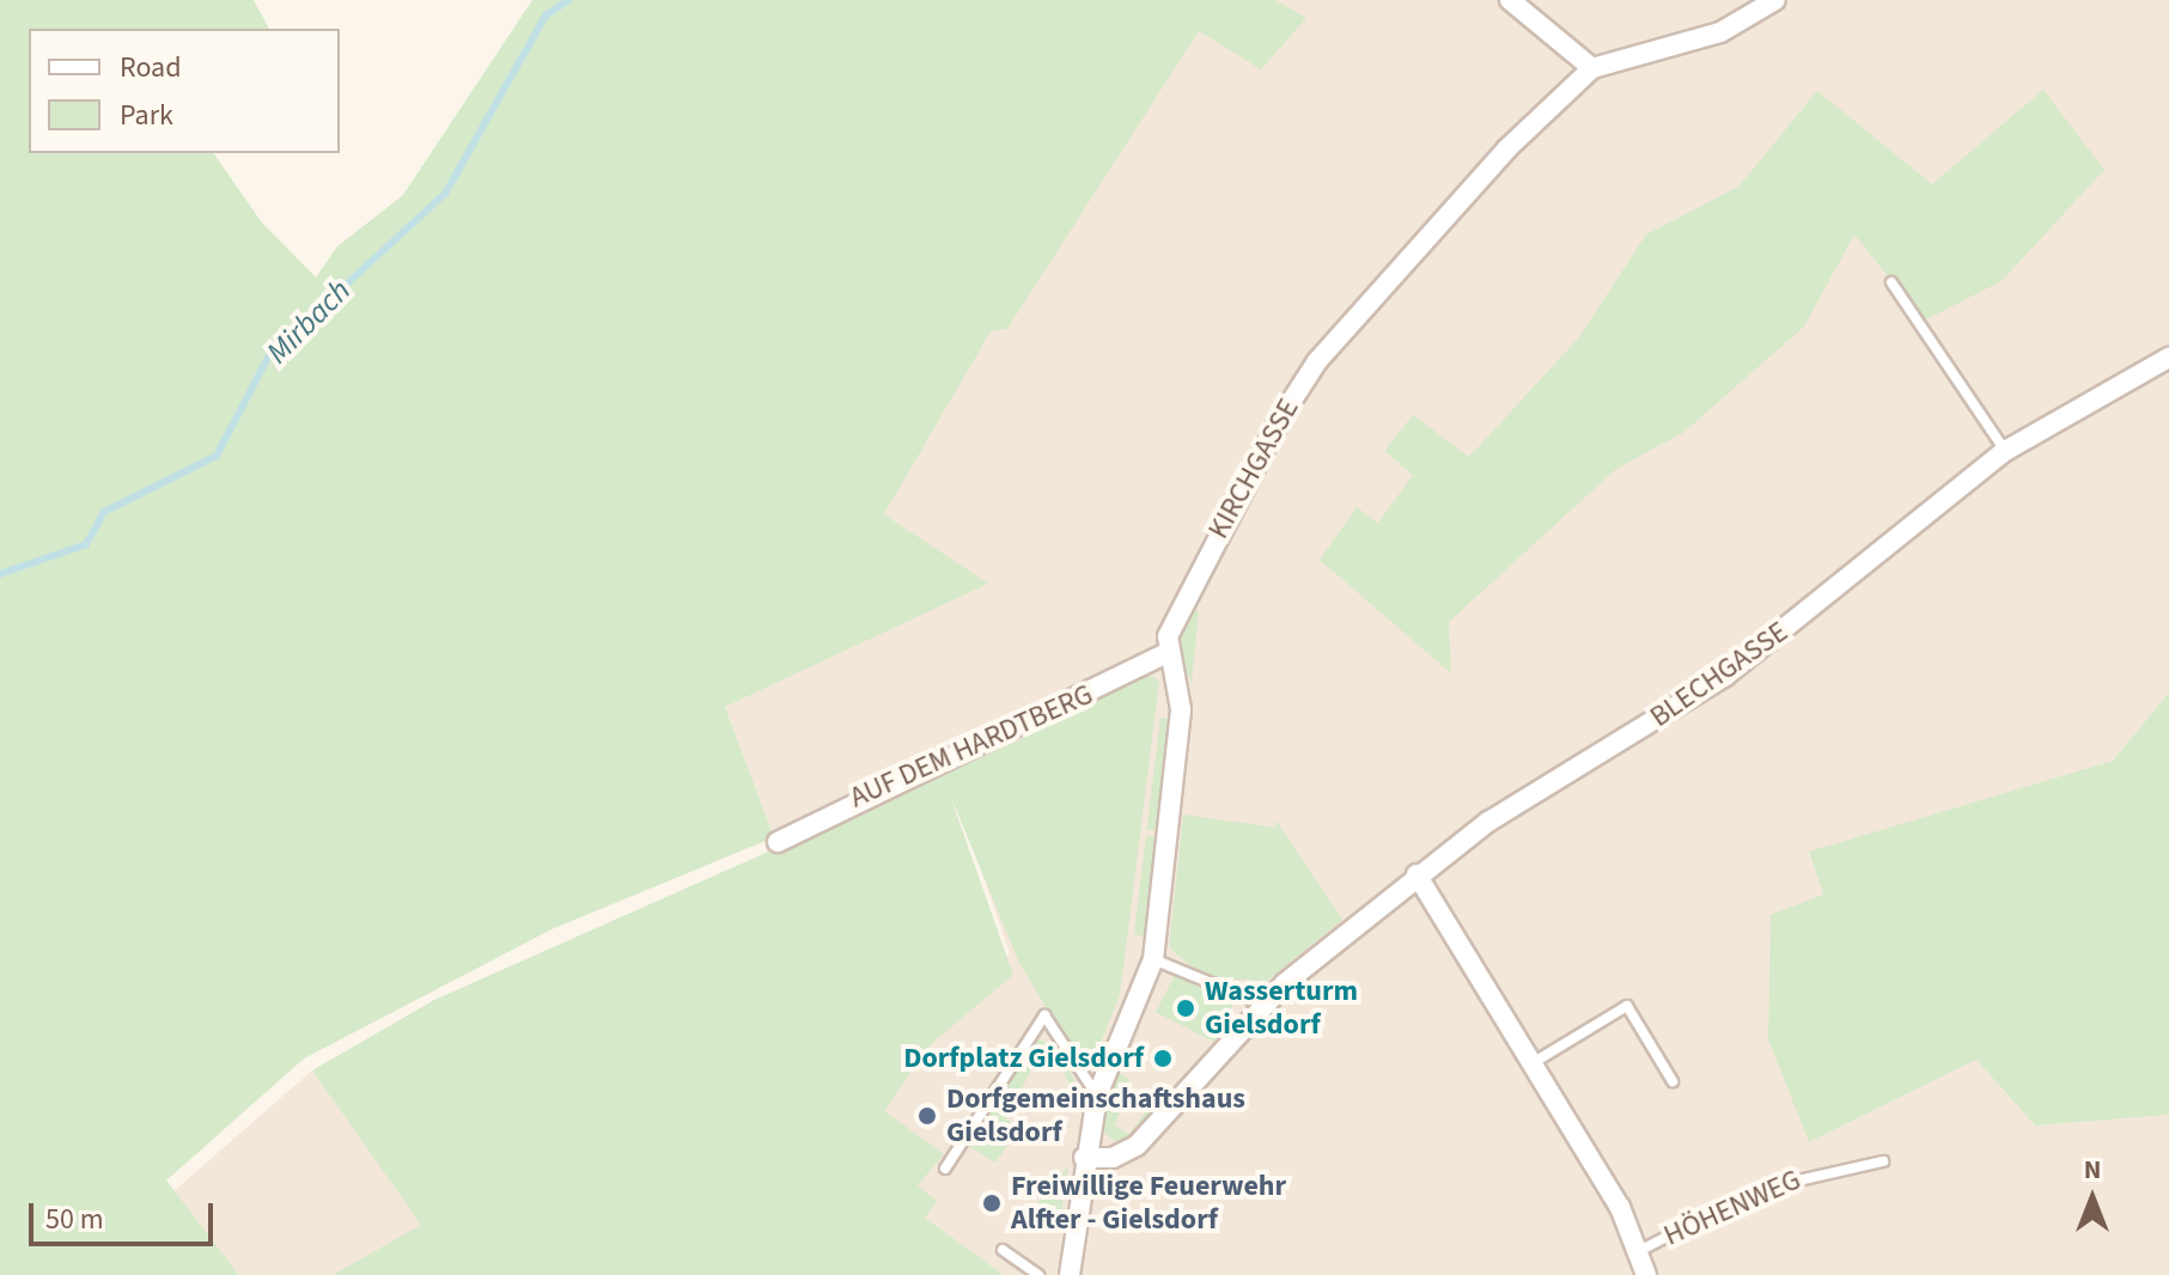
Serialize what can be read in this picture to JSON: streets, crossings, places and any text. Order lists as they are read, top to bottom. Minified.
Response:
{"streets":{"street":["KIRCHGASSE","BLECHGASSE","AUF DEM HARDTBERG","HÖHENWEG"]},"crossings":[["KIRCHGASSE","AUF DEM HARDTBERG"],["BLECHGASSE","HÖHENWEG"]],"water":["Mirbach"],"places":["Wasserturm Gielsdorf","Dorfplatz Gielsdorf","Dorfgemeinschaftshaus Gielsdorf","Freiwillige Feuerwehr Alfter - Gielsdorf"],"legend":["Road","Park"],"scale_bar":"50 m","north":"top"}
